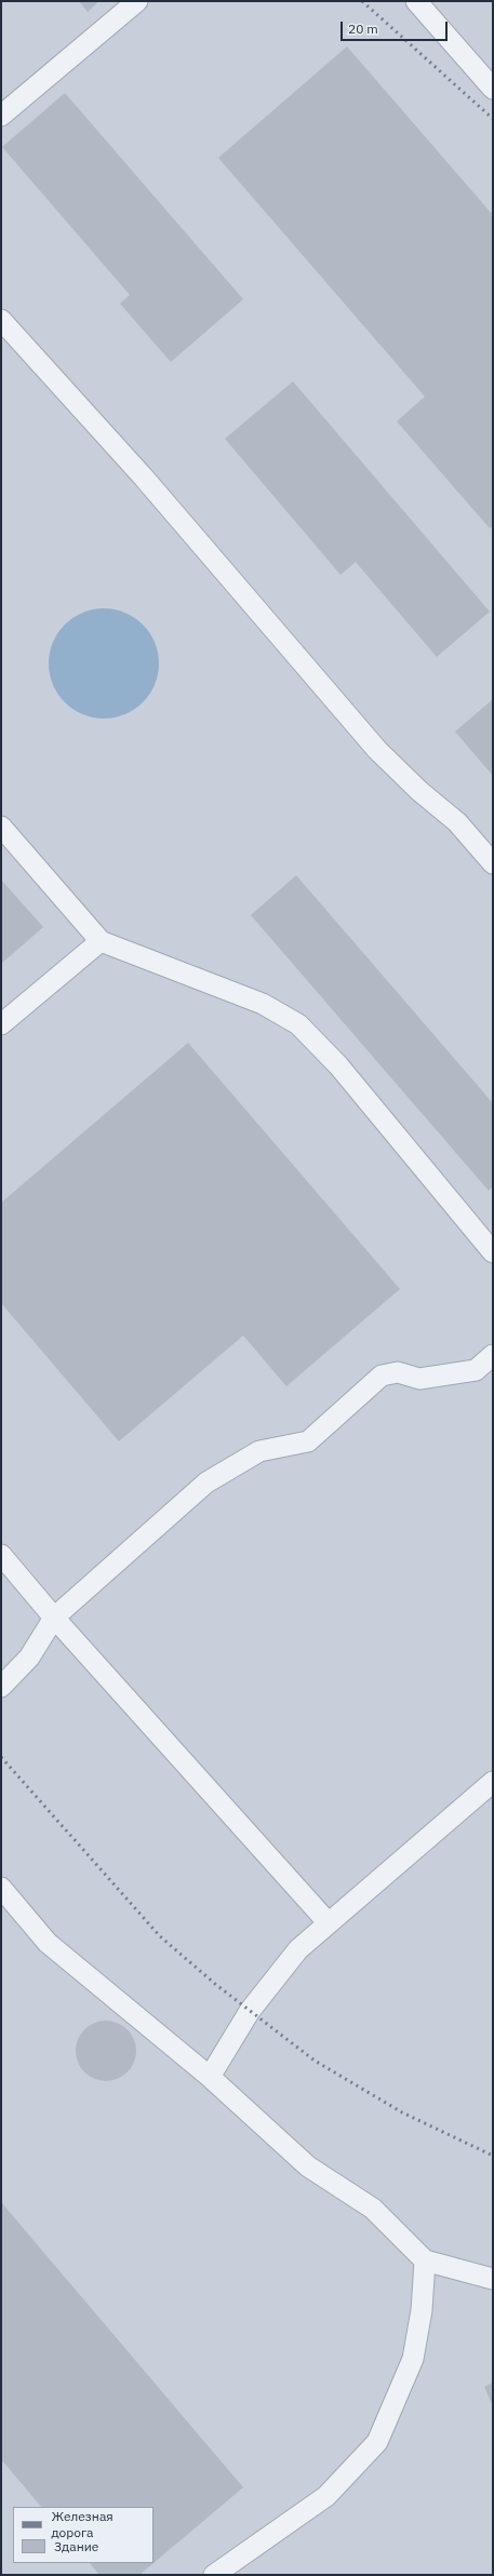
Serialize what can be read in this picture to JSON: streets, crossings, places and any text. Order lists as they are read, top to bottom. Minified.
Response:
{"legend":["Железная дорога","Здание"],"scale_bar":"20 m"}
